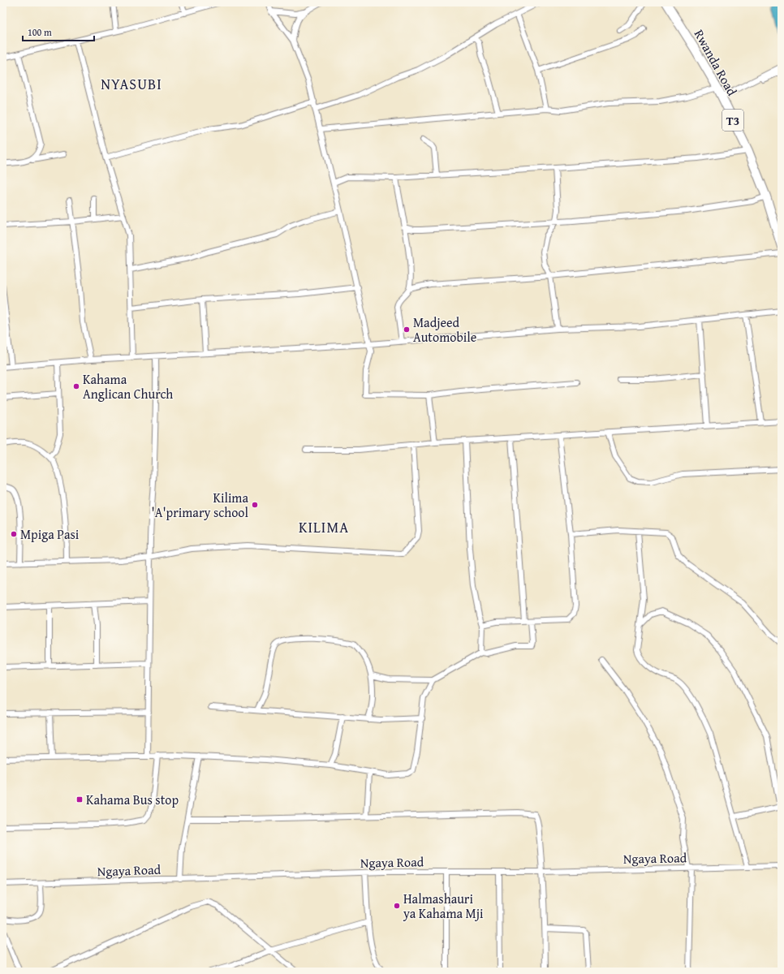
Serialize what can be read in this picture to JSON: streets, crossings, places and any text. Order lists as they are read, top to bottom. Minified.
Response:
{"streets":{"highway":["Rwanda Road","T3"],"street":["Ngaya Road"]},"districts":["NYASUBI","KILIMA"],"places":{"other":["Madjeed Automobile","Kahama Anglican Church","Kilima 'A'primary school","Mpiga Pasi","Halmashauri ya Kahama Mji"],"transit":["Kahama Bus stop"]},"scale_bar":"100 m"}
